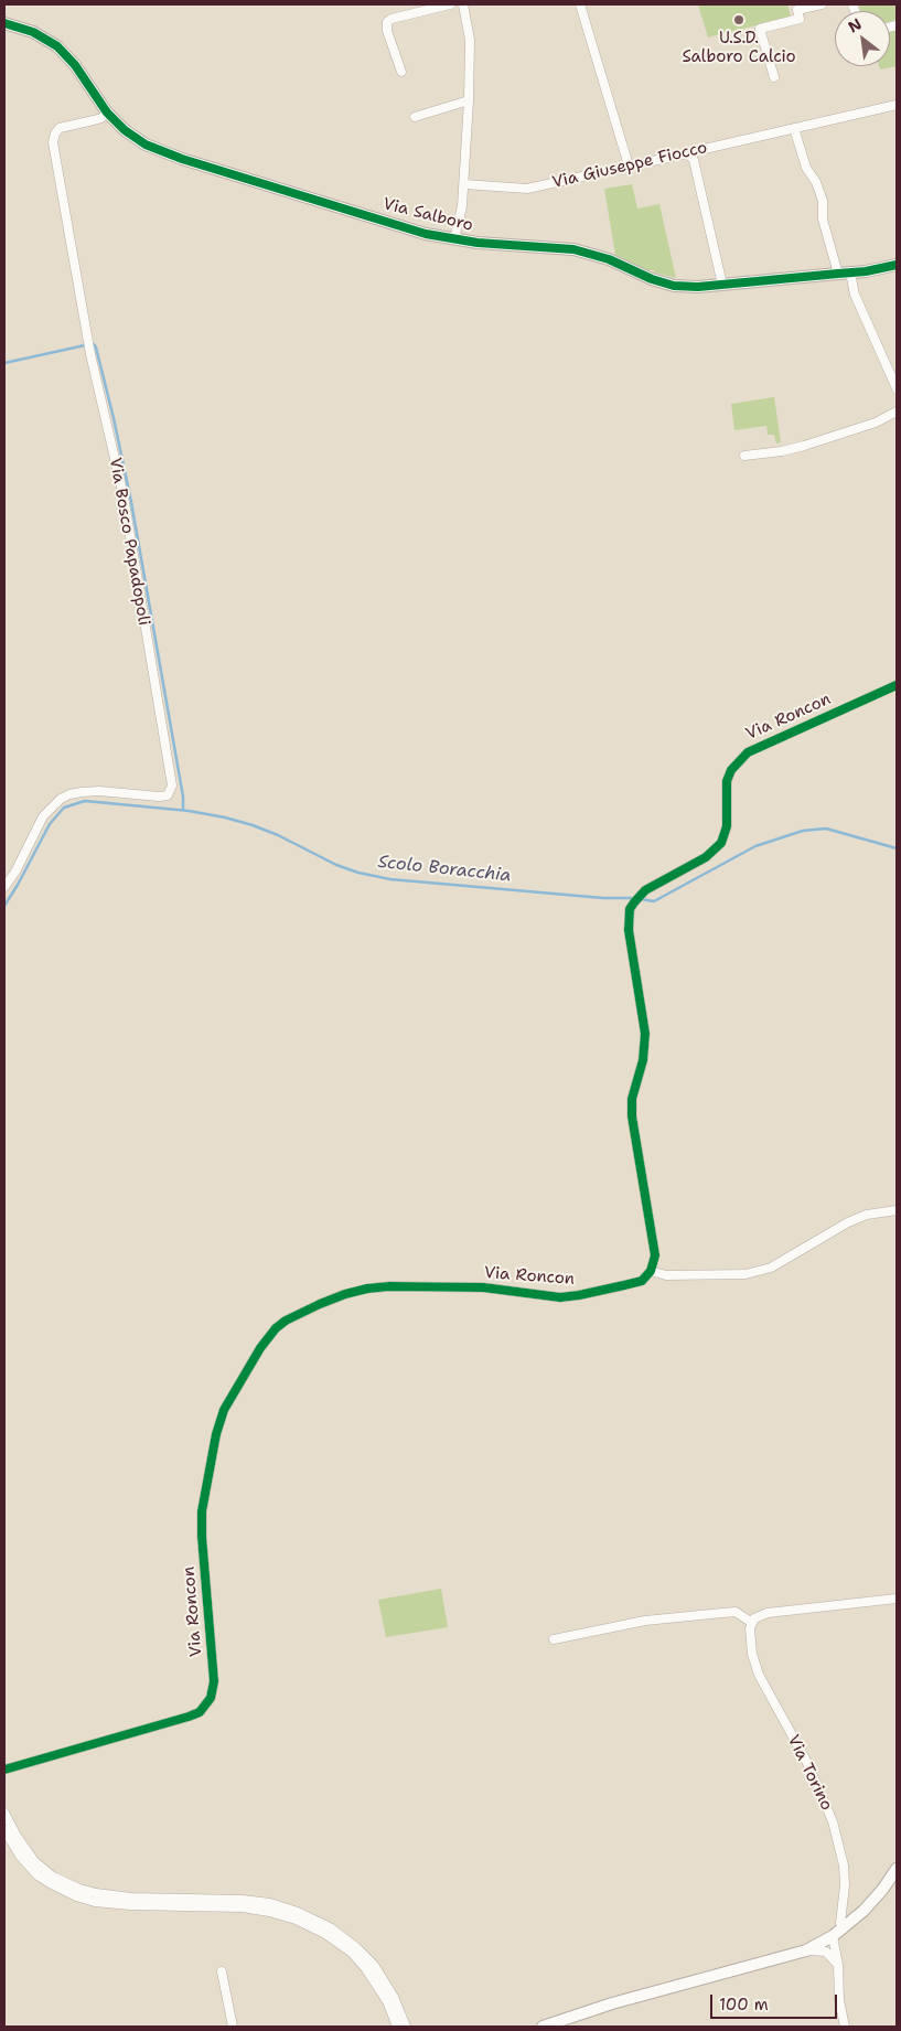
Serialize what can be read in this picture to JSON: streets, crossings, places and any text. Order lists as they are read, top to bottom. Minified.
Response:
{"streets":{"street":["Via Giuseppe Fiocco","Via Salboro","Via Bosco Papadopoli","Via Roncon","Via Torino"]},"crossings":[["Via Salboro","Via Bosco Papadopoli"]],"water":["Scolo Boracchia"],"places":["U.S.D. Salboro Calcio"],"scale_bar":"100 m","north":"top left"}
